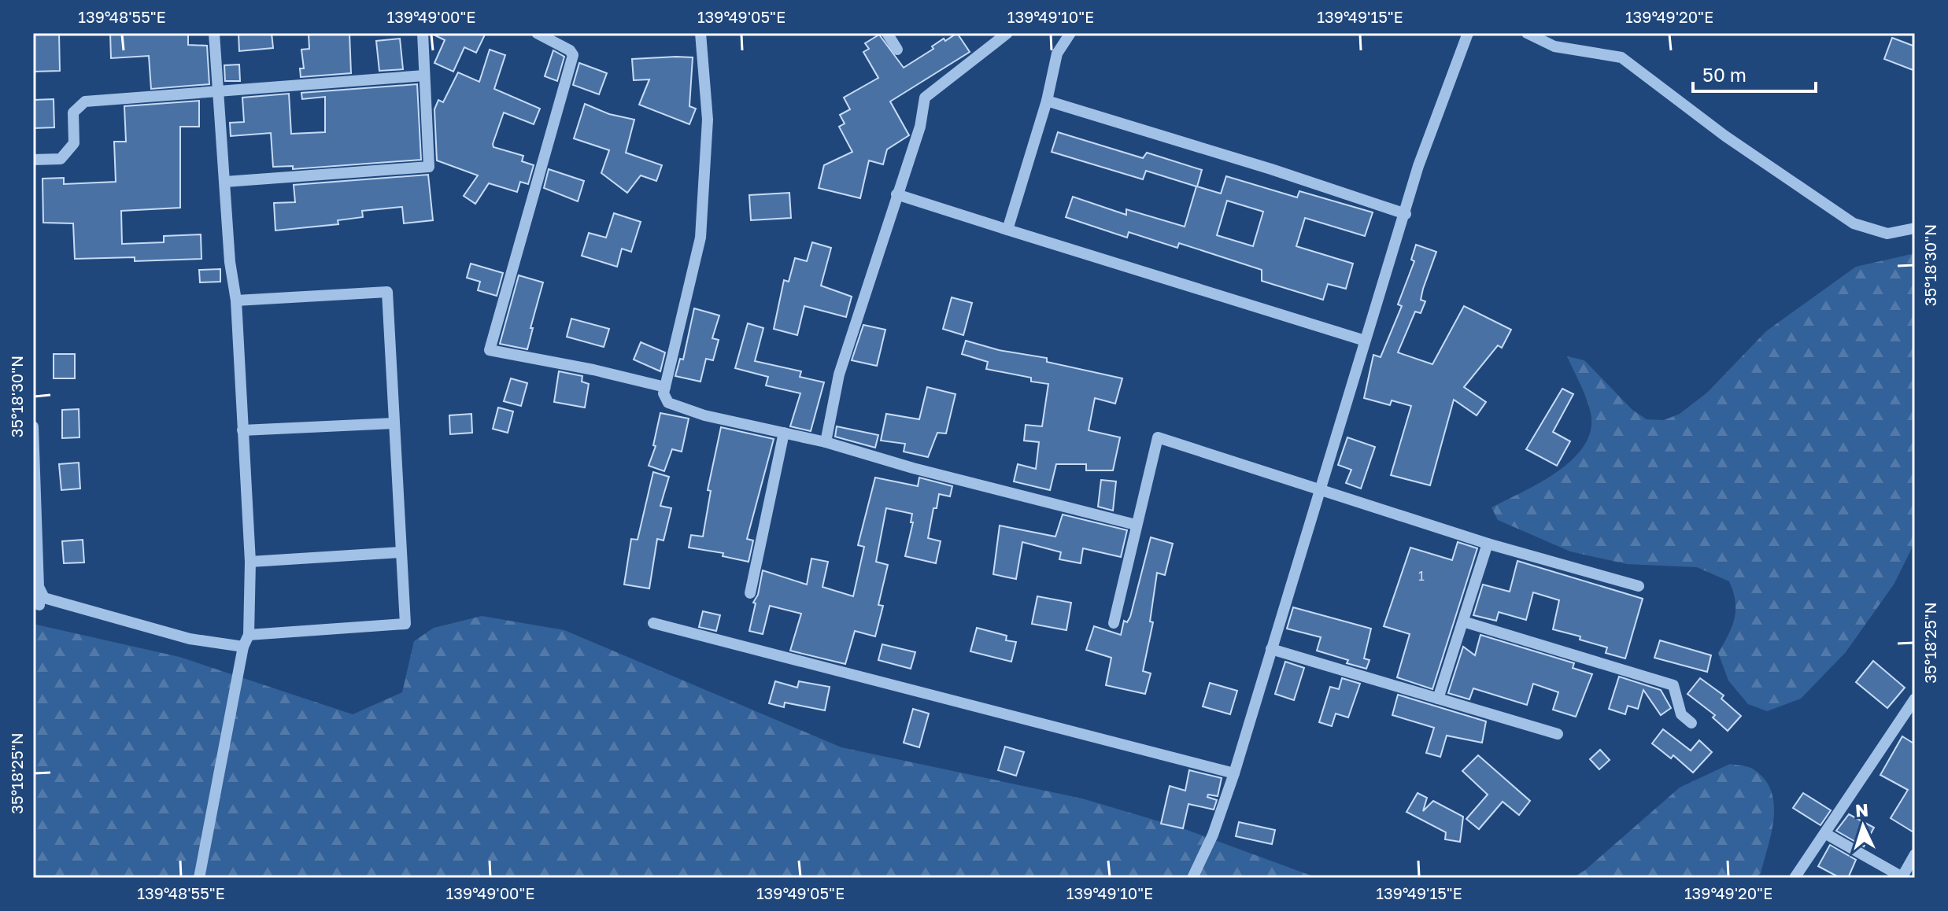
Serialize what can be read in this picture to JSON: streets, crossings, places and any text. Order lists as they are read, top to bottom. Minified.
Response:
{"house_numbers":["1"],"scale_bar":"50 m","north":"top","coordinates":["139°48'55\"E","139°49'00\"E","139°49'05\"E","139°49'10\"E","139°49'15\"E","139°49'20\"E","35°18'30\"N","35°18'25\"N"]}
